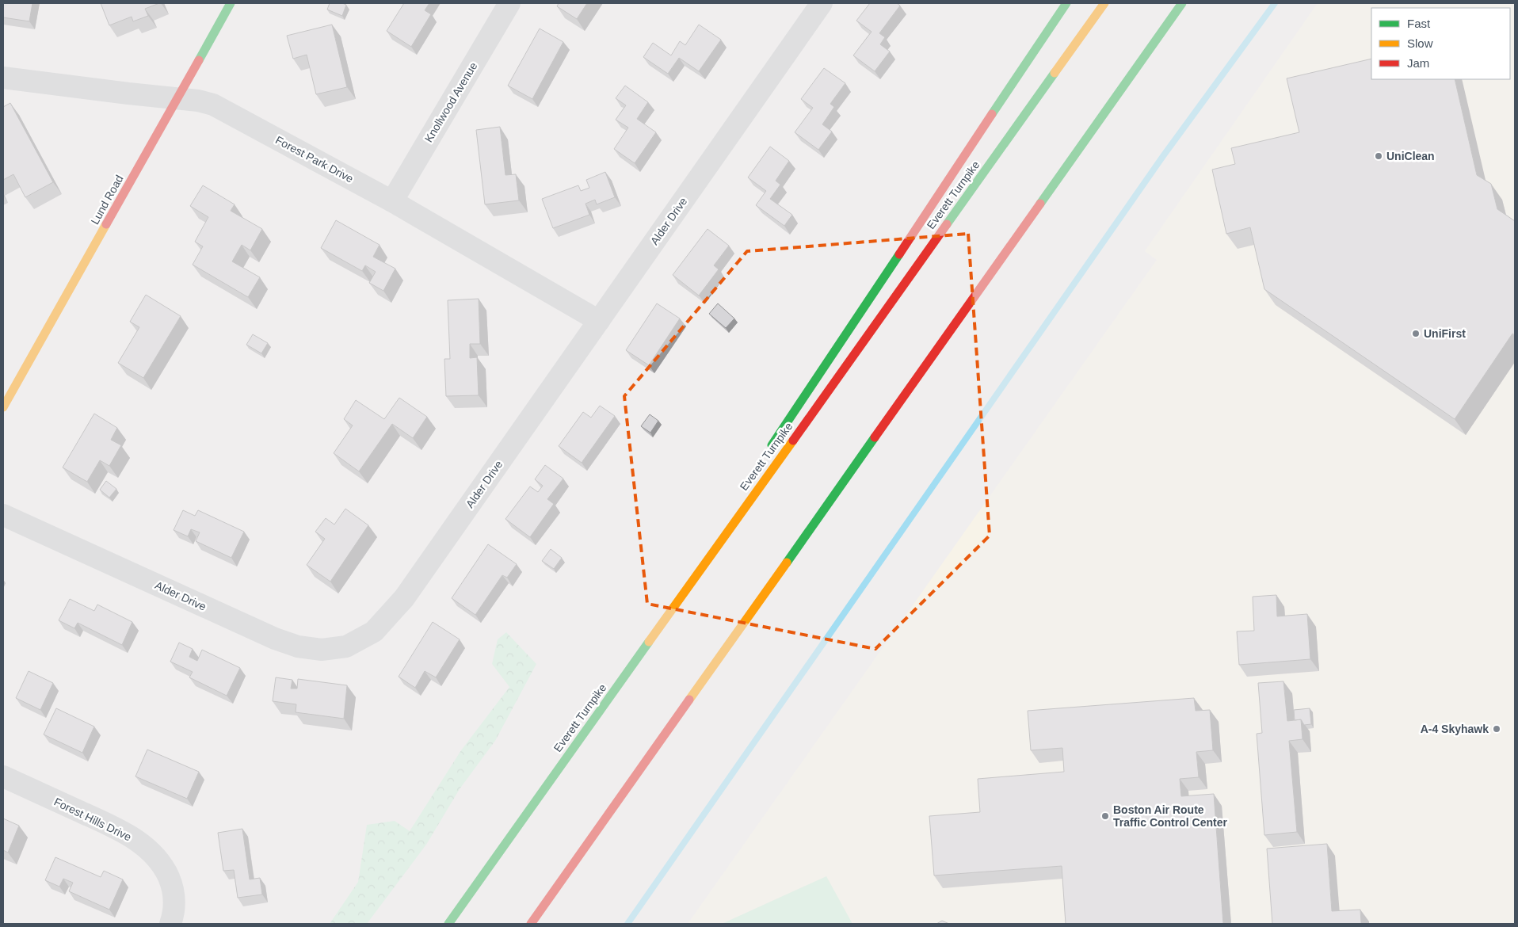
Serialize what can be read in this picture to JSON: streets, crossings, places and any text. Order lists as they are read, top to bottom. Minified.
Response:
{"streets":{"main road":["Everett Turnpike","Lund Road"],"street":["Knollwood Avenue","Forest Park Drive","Alder Drive","Forest Hills Drive"]},"crossings":[["Knollwood Avenue","Forest Park Drive"],["Forest Park Drive","Lund Road"],["Forest Park Drive","Alder Drive"]],"places":["UniClean","UniFirst","A-4 Skyhawk","Boston Air Route Traffic Control Center"],"legend":["Fast","Slow","Jam"]}
